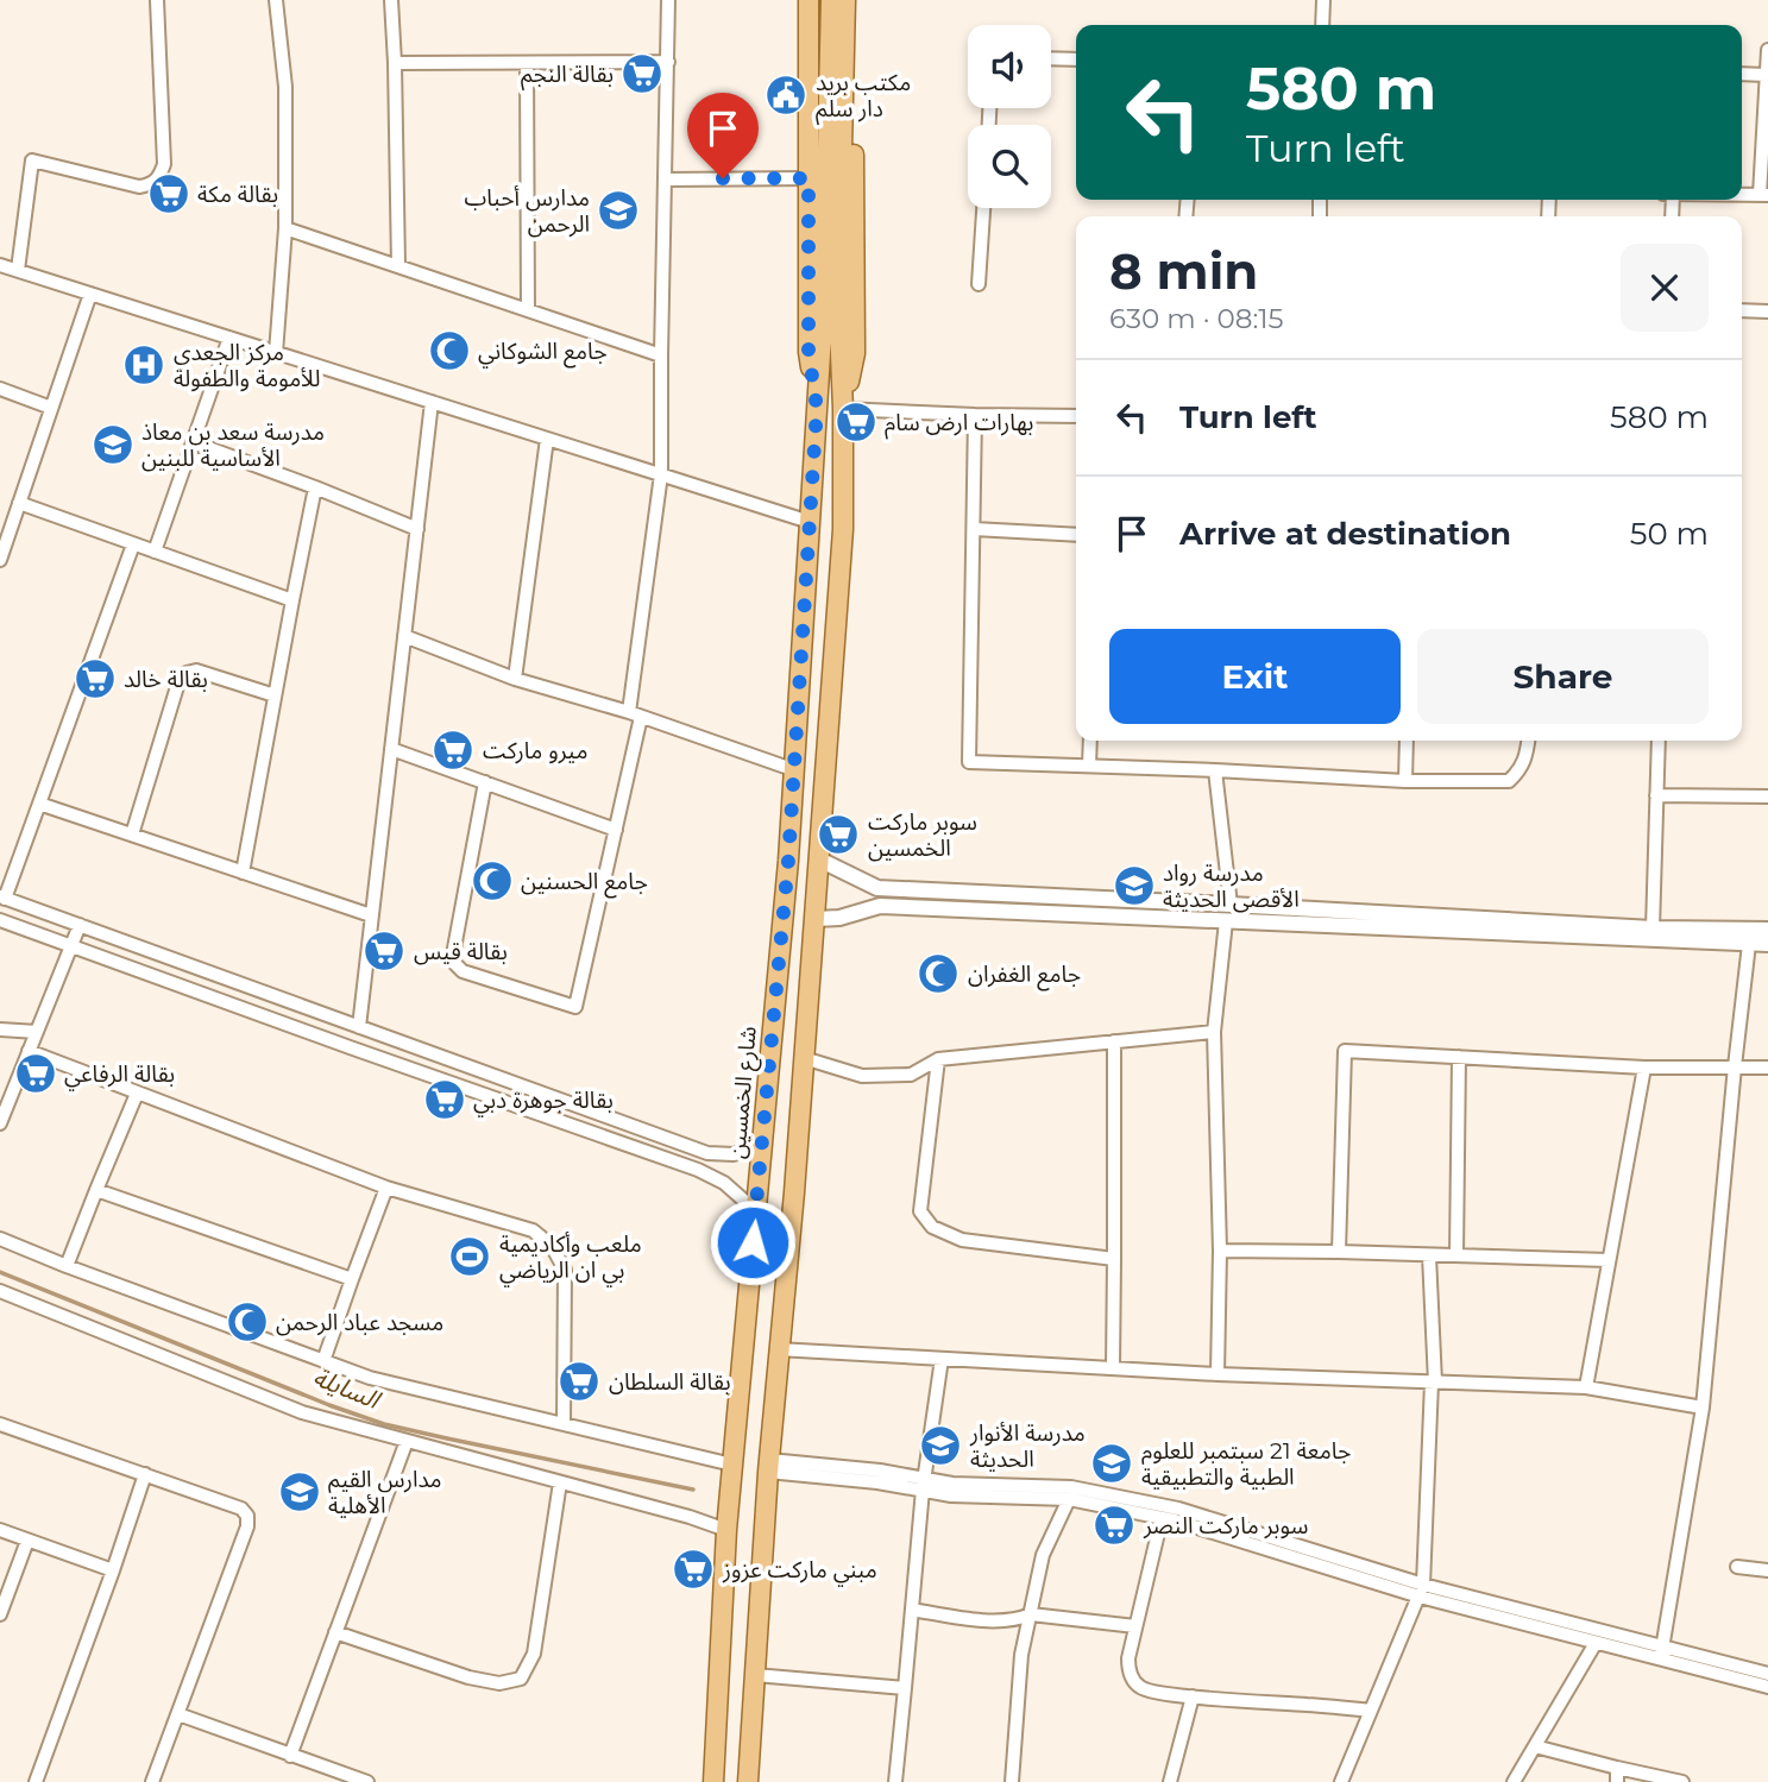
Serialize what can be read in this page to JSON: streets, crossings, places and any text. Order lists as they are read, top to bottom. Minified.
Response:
{"streets":{"main road":["شارع الخمسين"]},"water":["السايلة"],"places":{"supermarket":["بقالة النجم","بقالة مكة","بهارات ارض سام","بقالة خالد","ميرو ماركت","سوبر ماركت الخمسين","بقالة قيس","بقالة الرفاعي","بقالة جوهرة دبي","بقالة السلطان","سوبر ماركت النصر","مبني ماركت عزوز"],"public building":["مكتب بريد دار سلم"],"school or university":["مدارس أحباب الرحمن","مدرسة سعد بن معاذ الأساسية للبنين","مدرسة رواد الأقصى الحديثة","مدرسة الأنوار الحديثة","جامعة 21 سبتمبر للعلوم الطبية والتطبيقية","مدارس القيم الأهلية"],"mosque":["جامع الشوكاني","جامع الحسنين","جامع الغفران","مسجد عباد الرحمن"],"hospital":["مركز الجعدي للأمومة والطفولة"],"sports":["ملعب وأكاديمية بي ان الرياضي"]},"page":{"turn":["580 m","Turn left"],"heading":["8 min","630 m · 08:15"],"list":[{"name":"Turn left","value":"580 m"},{"name":"Arrive at destination","value":"50 m"}],"buttons":["Exit","Share"]}}
